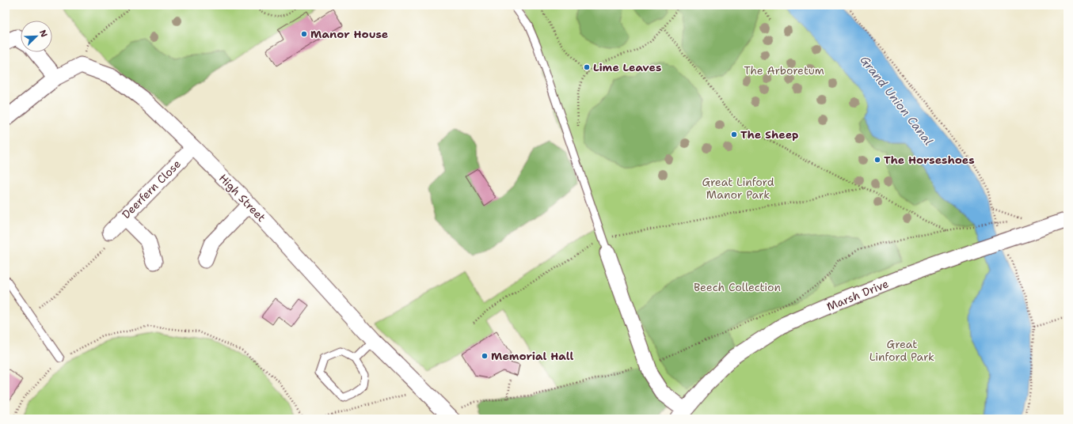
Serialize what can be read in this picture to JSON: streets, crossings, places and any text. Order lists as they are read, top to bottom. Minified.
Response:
{"streets":{"street":["Deerfern Close","High Street","Marsh Drive"]},"crossings":[["Deerfern Close","High Street"]],"water":["Grand Union Canal"],"parks":["The Arboretum","Great Linford Manor Park","Beech Collection","Great Linford Park"],"places":["Manor House","Lime Leaves","The Sheep","The Horseshoes","Memorial Hall"],"north":"top right"}
